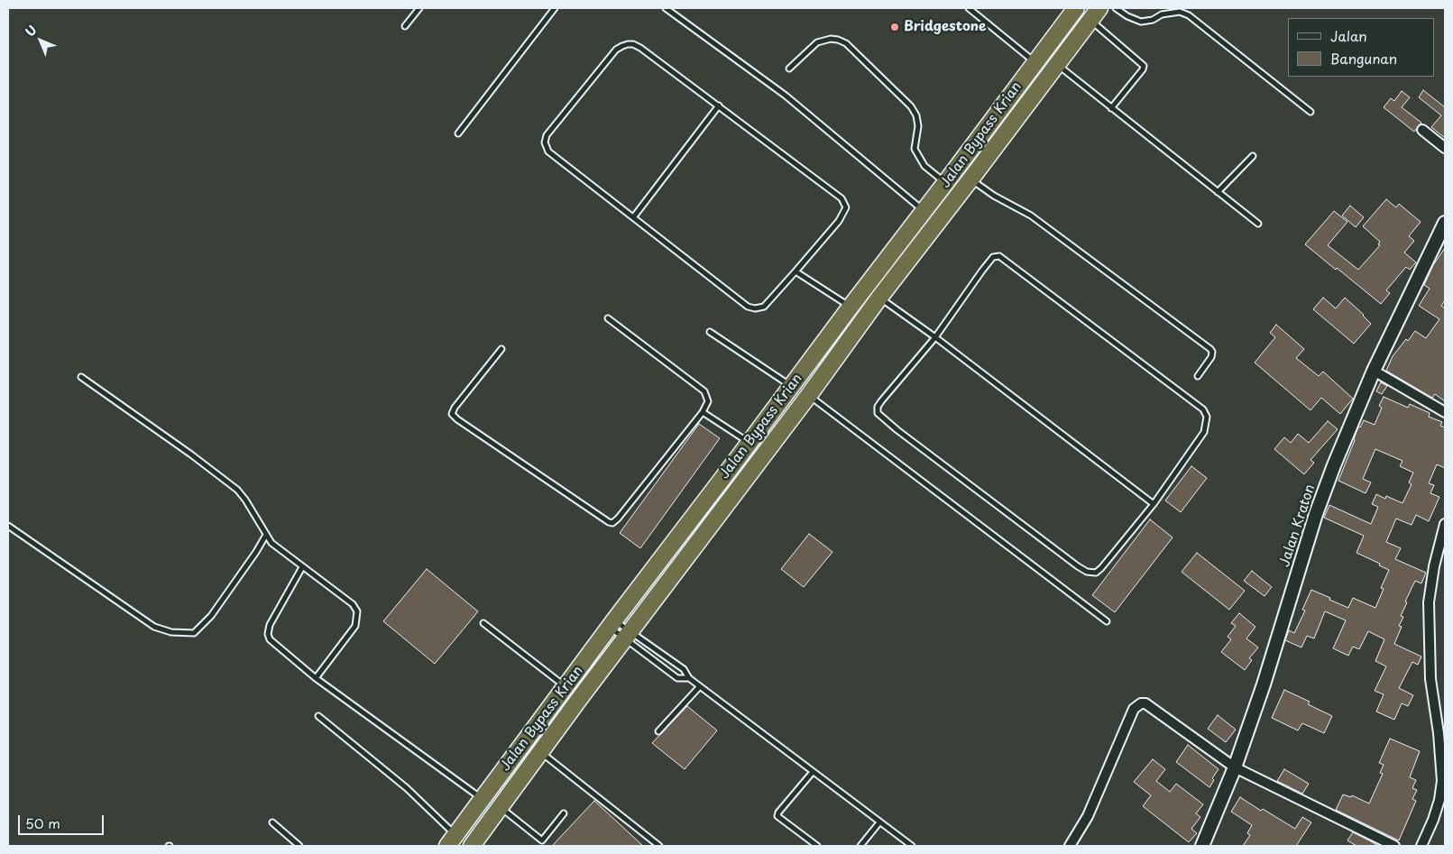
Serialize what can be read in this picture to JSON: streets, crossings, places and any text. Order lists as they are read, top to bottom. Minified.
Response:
{"streets":{"highway":["Jalan Bypass Krian"],"street":["Jalan Kraton"]},"places":["Bridgestone"],"legend":["Jalan","Bangunan"],"scale_bar":"50 m","north":"top left"}
